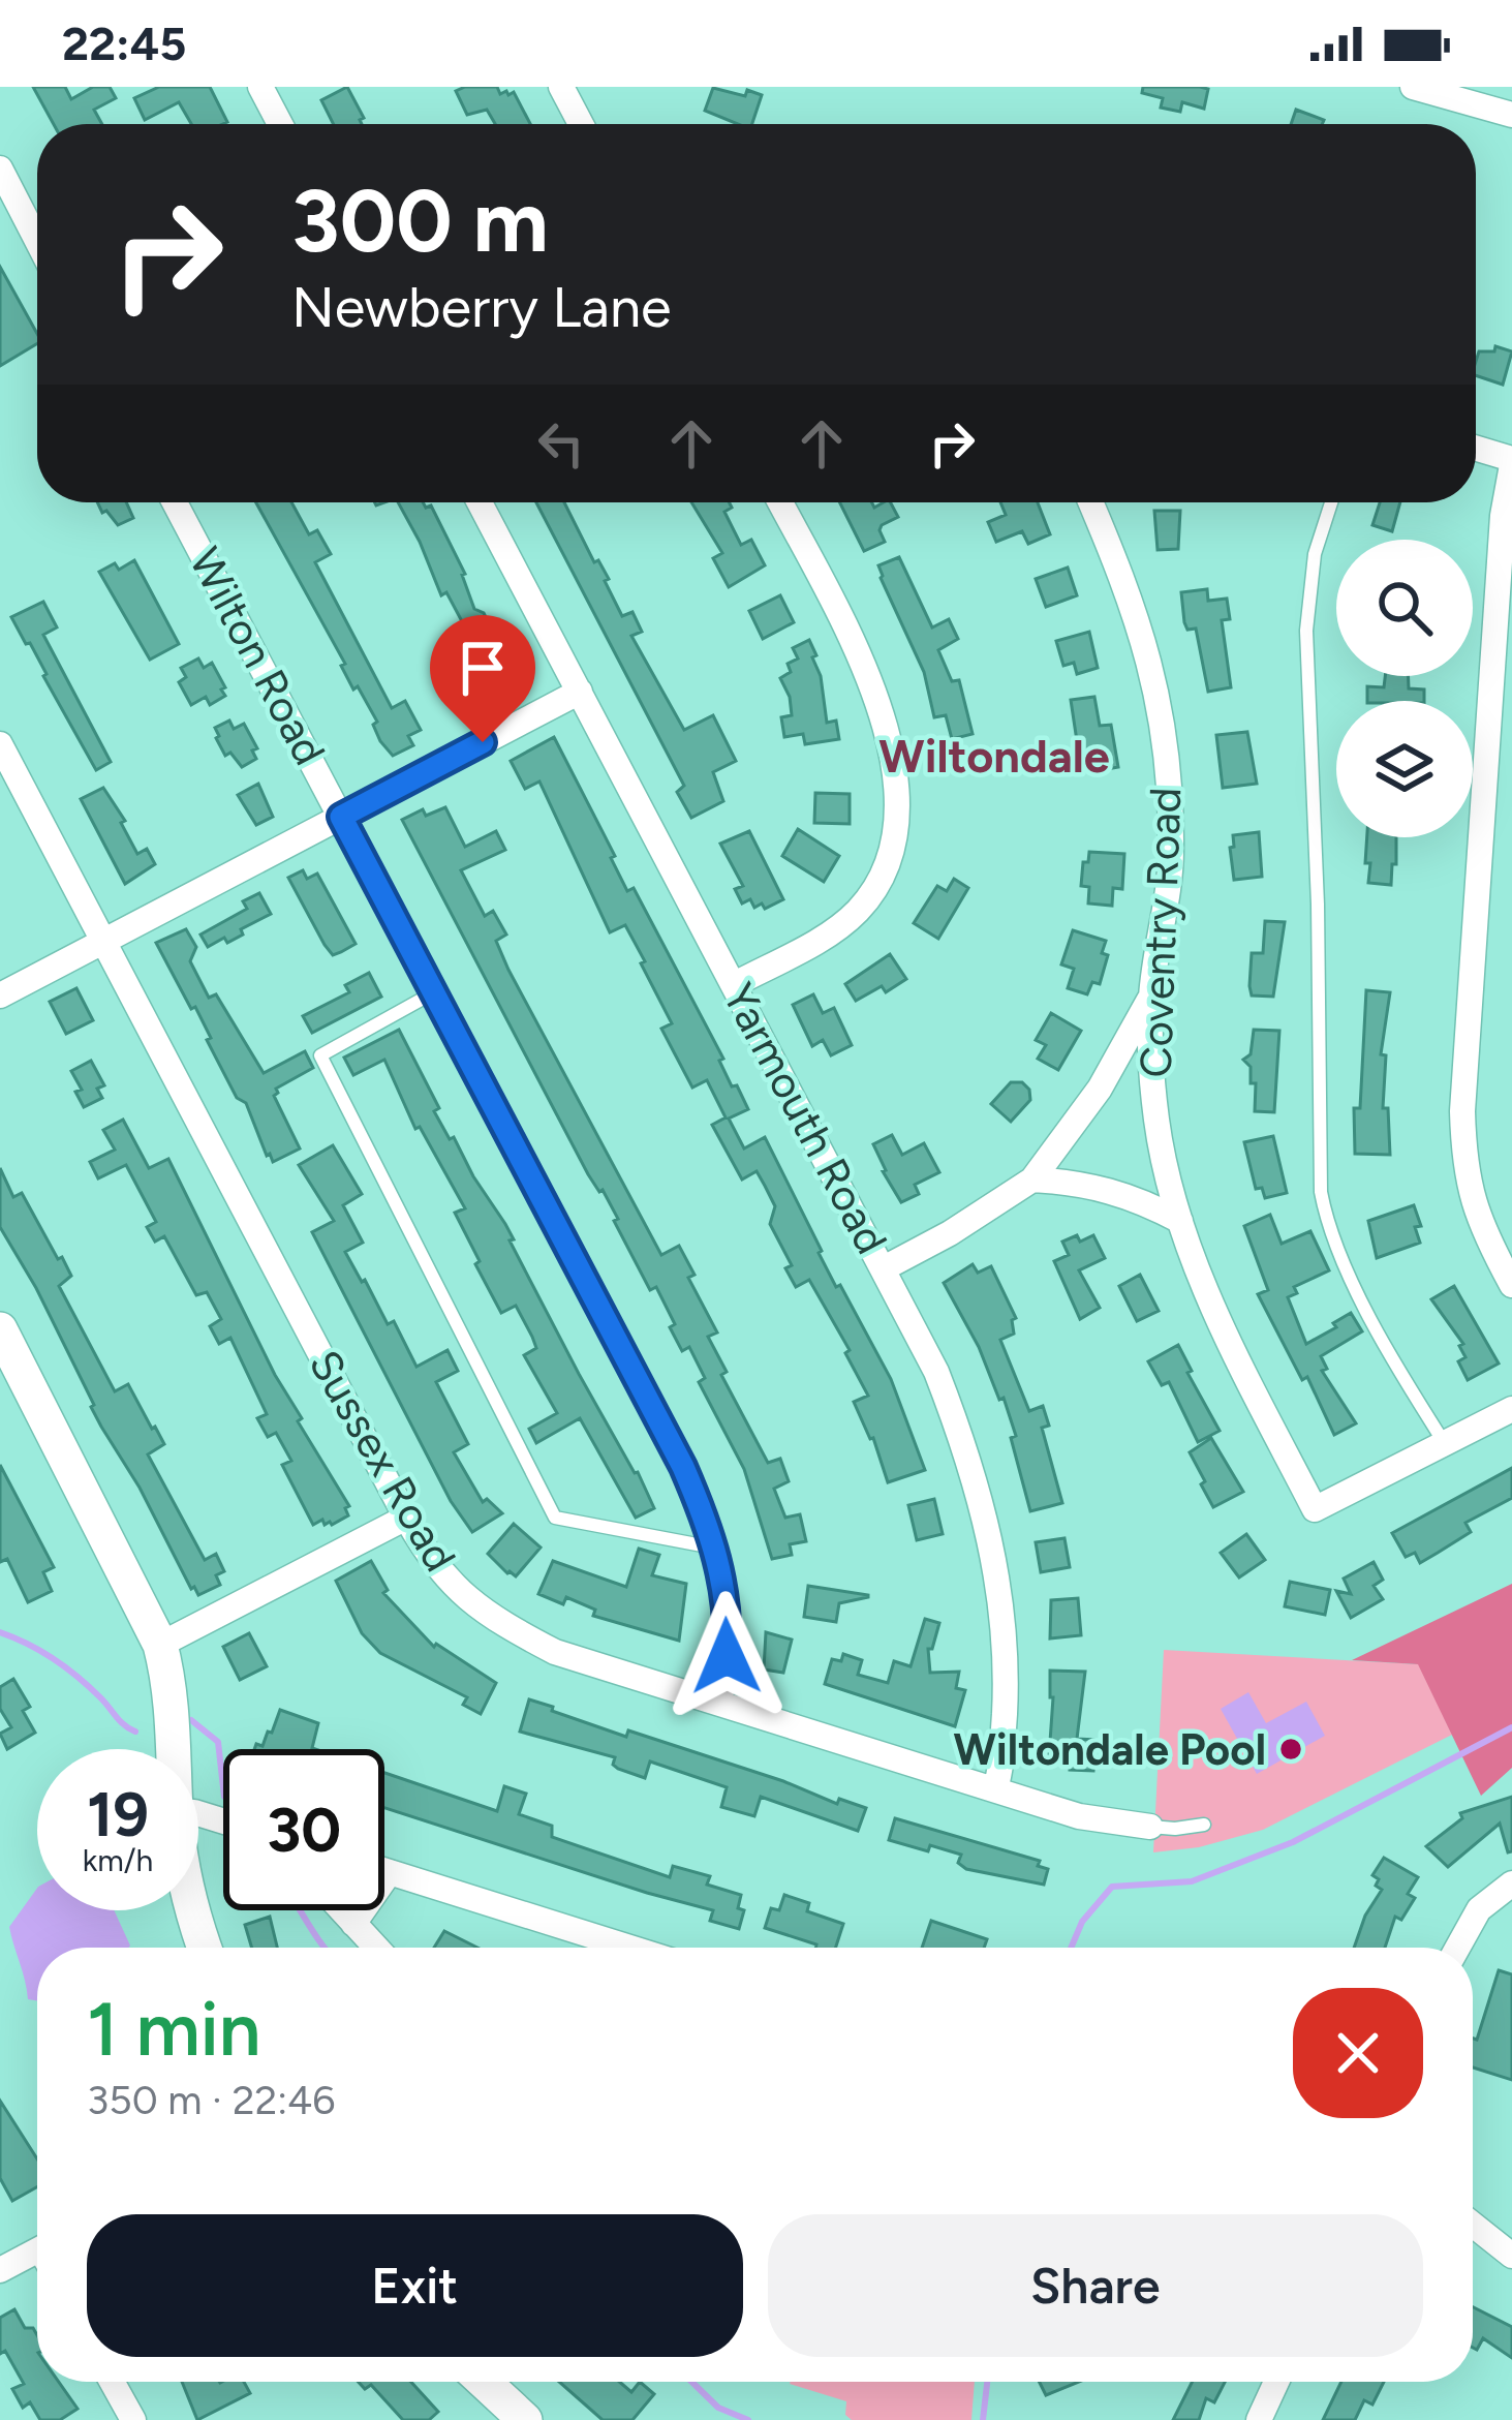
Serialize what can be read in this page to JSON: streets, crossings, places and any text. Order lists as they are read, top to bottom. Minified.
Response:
{"streets":{"street":["Wilton Road","Coventry Road","Yarmouth Road","Sussex Road"]},"crossings":[["Wilton Road","Sussex Road"],["Yarmouth Road","Sussex Road"]],"districts":["Wiltondale"],"places":["Wiltondale Pool"],"page":{"status":"22:45","turn":["300 m","Newberry Lane"],"speed":"19 km/h","limit":"30","heading":["1 min","350 m · 22:46"],"buttons":["Exit","Share"]}}
